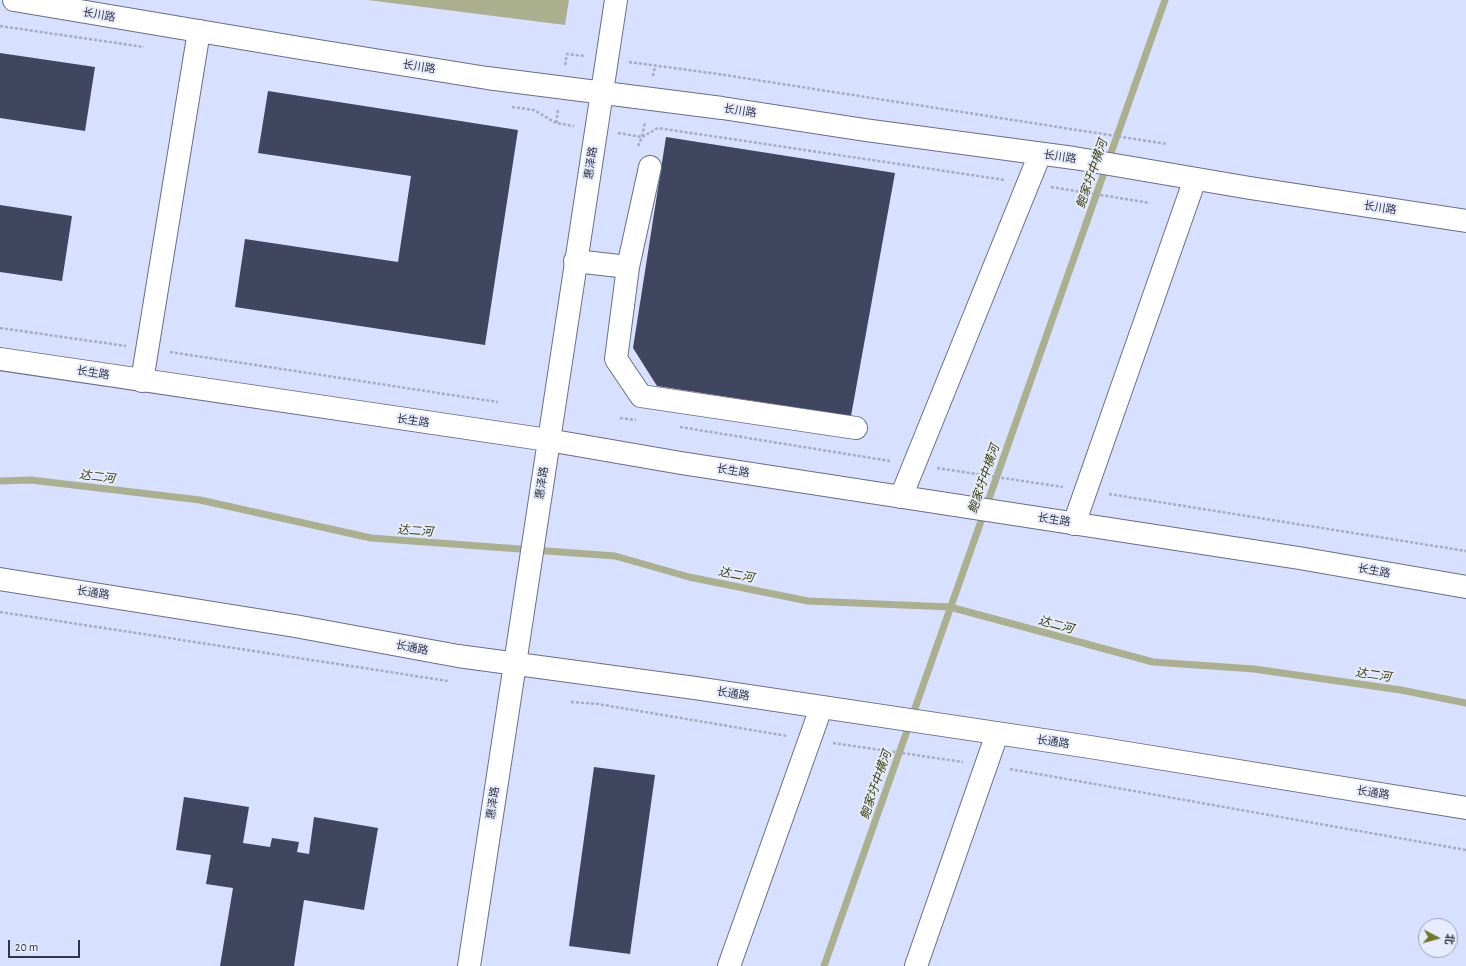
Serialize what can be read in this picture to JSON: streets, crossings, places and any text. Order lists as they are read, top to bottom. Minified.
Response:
{"streets":{"street":["长川路","惠泽路","长生路","长通路"]},"crossings":[["长川路","惠泽路"],["惠泽路","长生路"],["惠泽路","长通路"]],"water":["鲍家圩中横河","达二河"],"scale_bar":"20 m","north":"right"}
